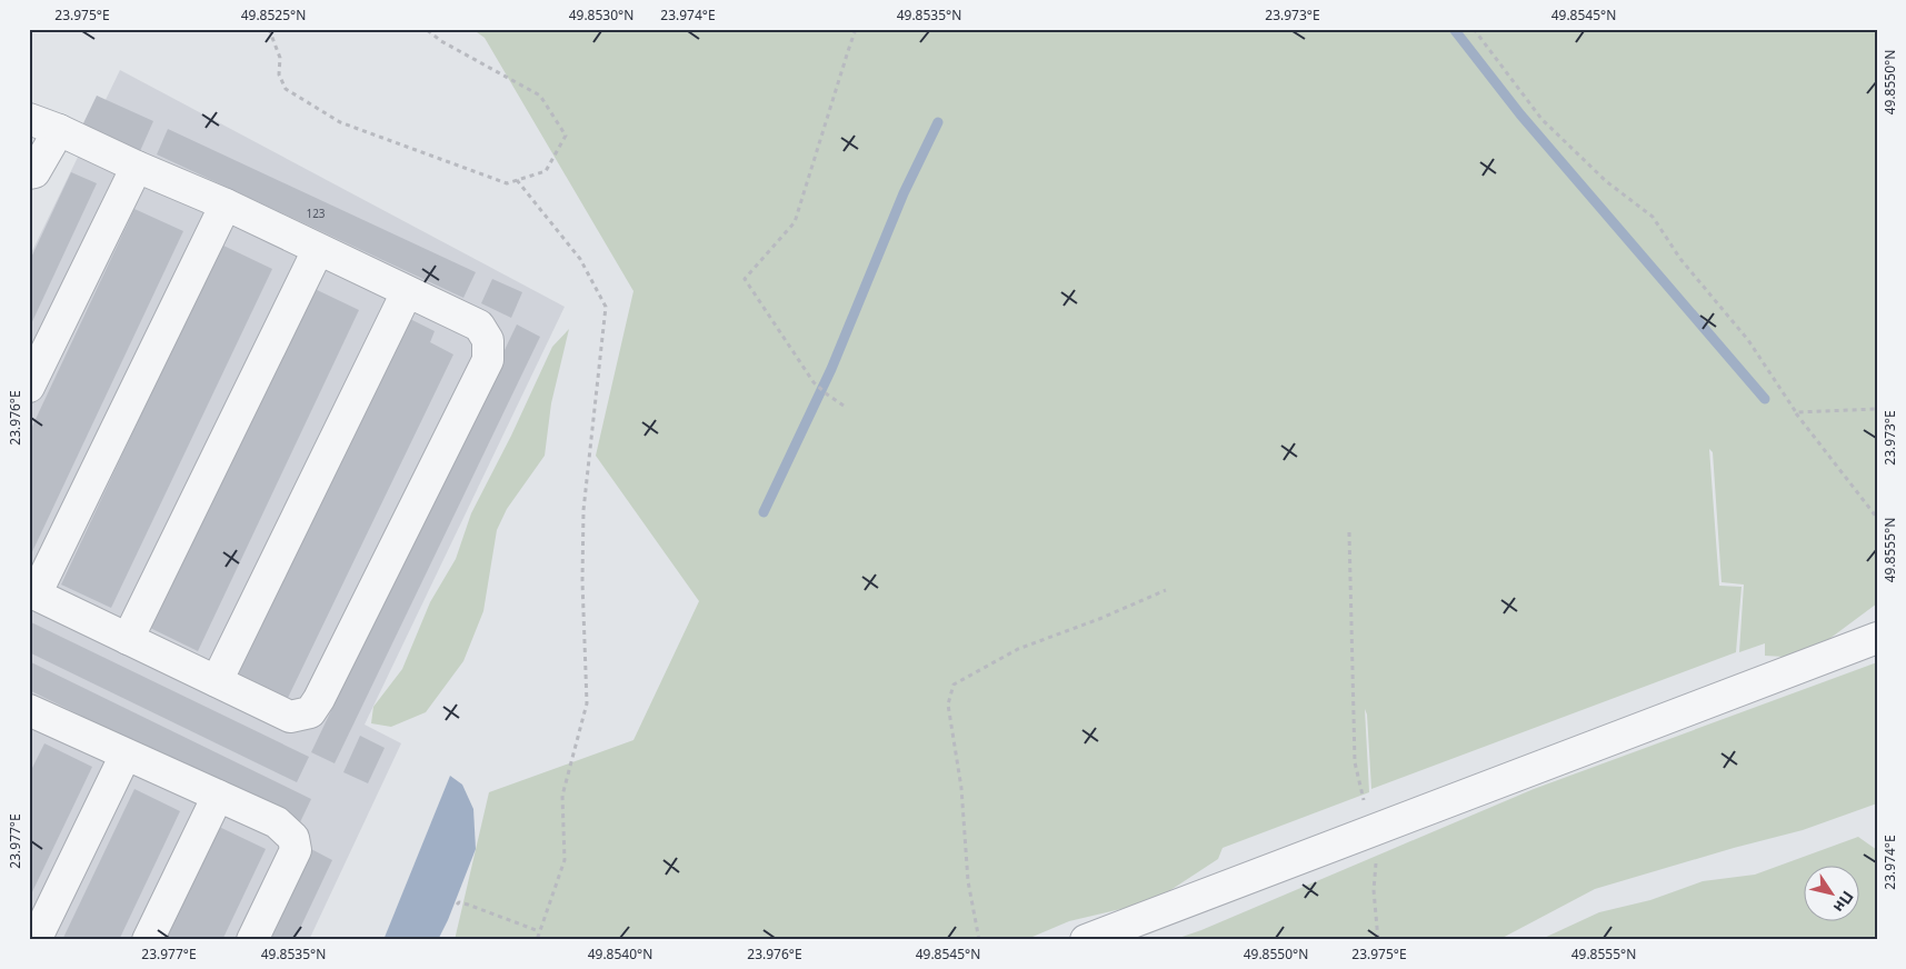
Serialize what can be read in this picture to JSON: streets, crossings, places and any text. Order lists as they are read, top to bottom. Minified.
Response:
{"house_numbers":["123"],"north":"bottom right","coordinates":["23.975°E","49.8525°N","49.8530°N","23.974°E","49.8535°N","23.973°E","49.8545°N","49.8550°N","23.976°E","49.8555°N","23.977°E","49.8540°N"]}
